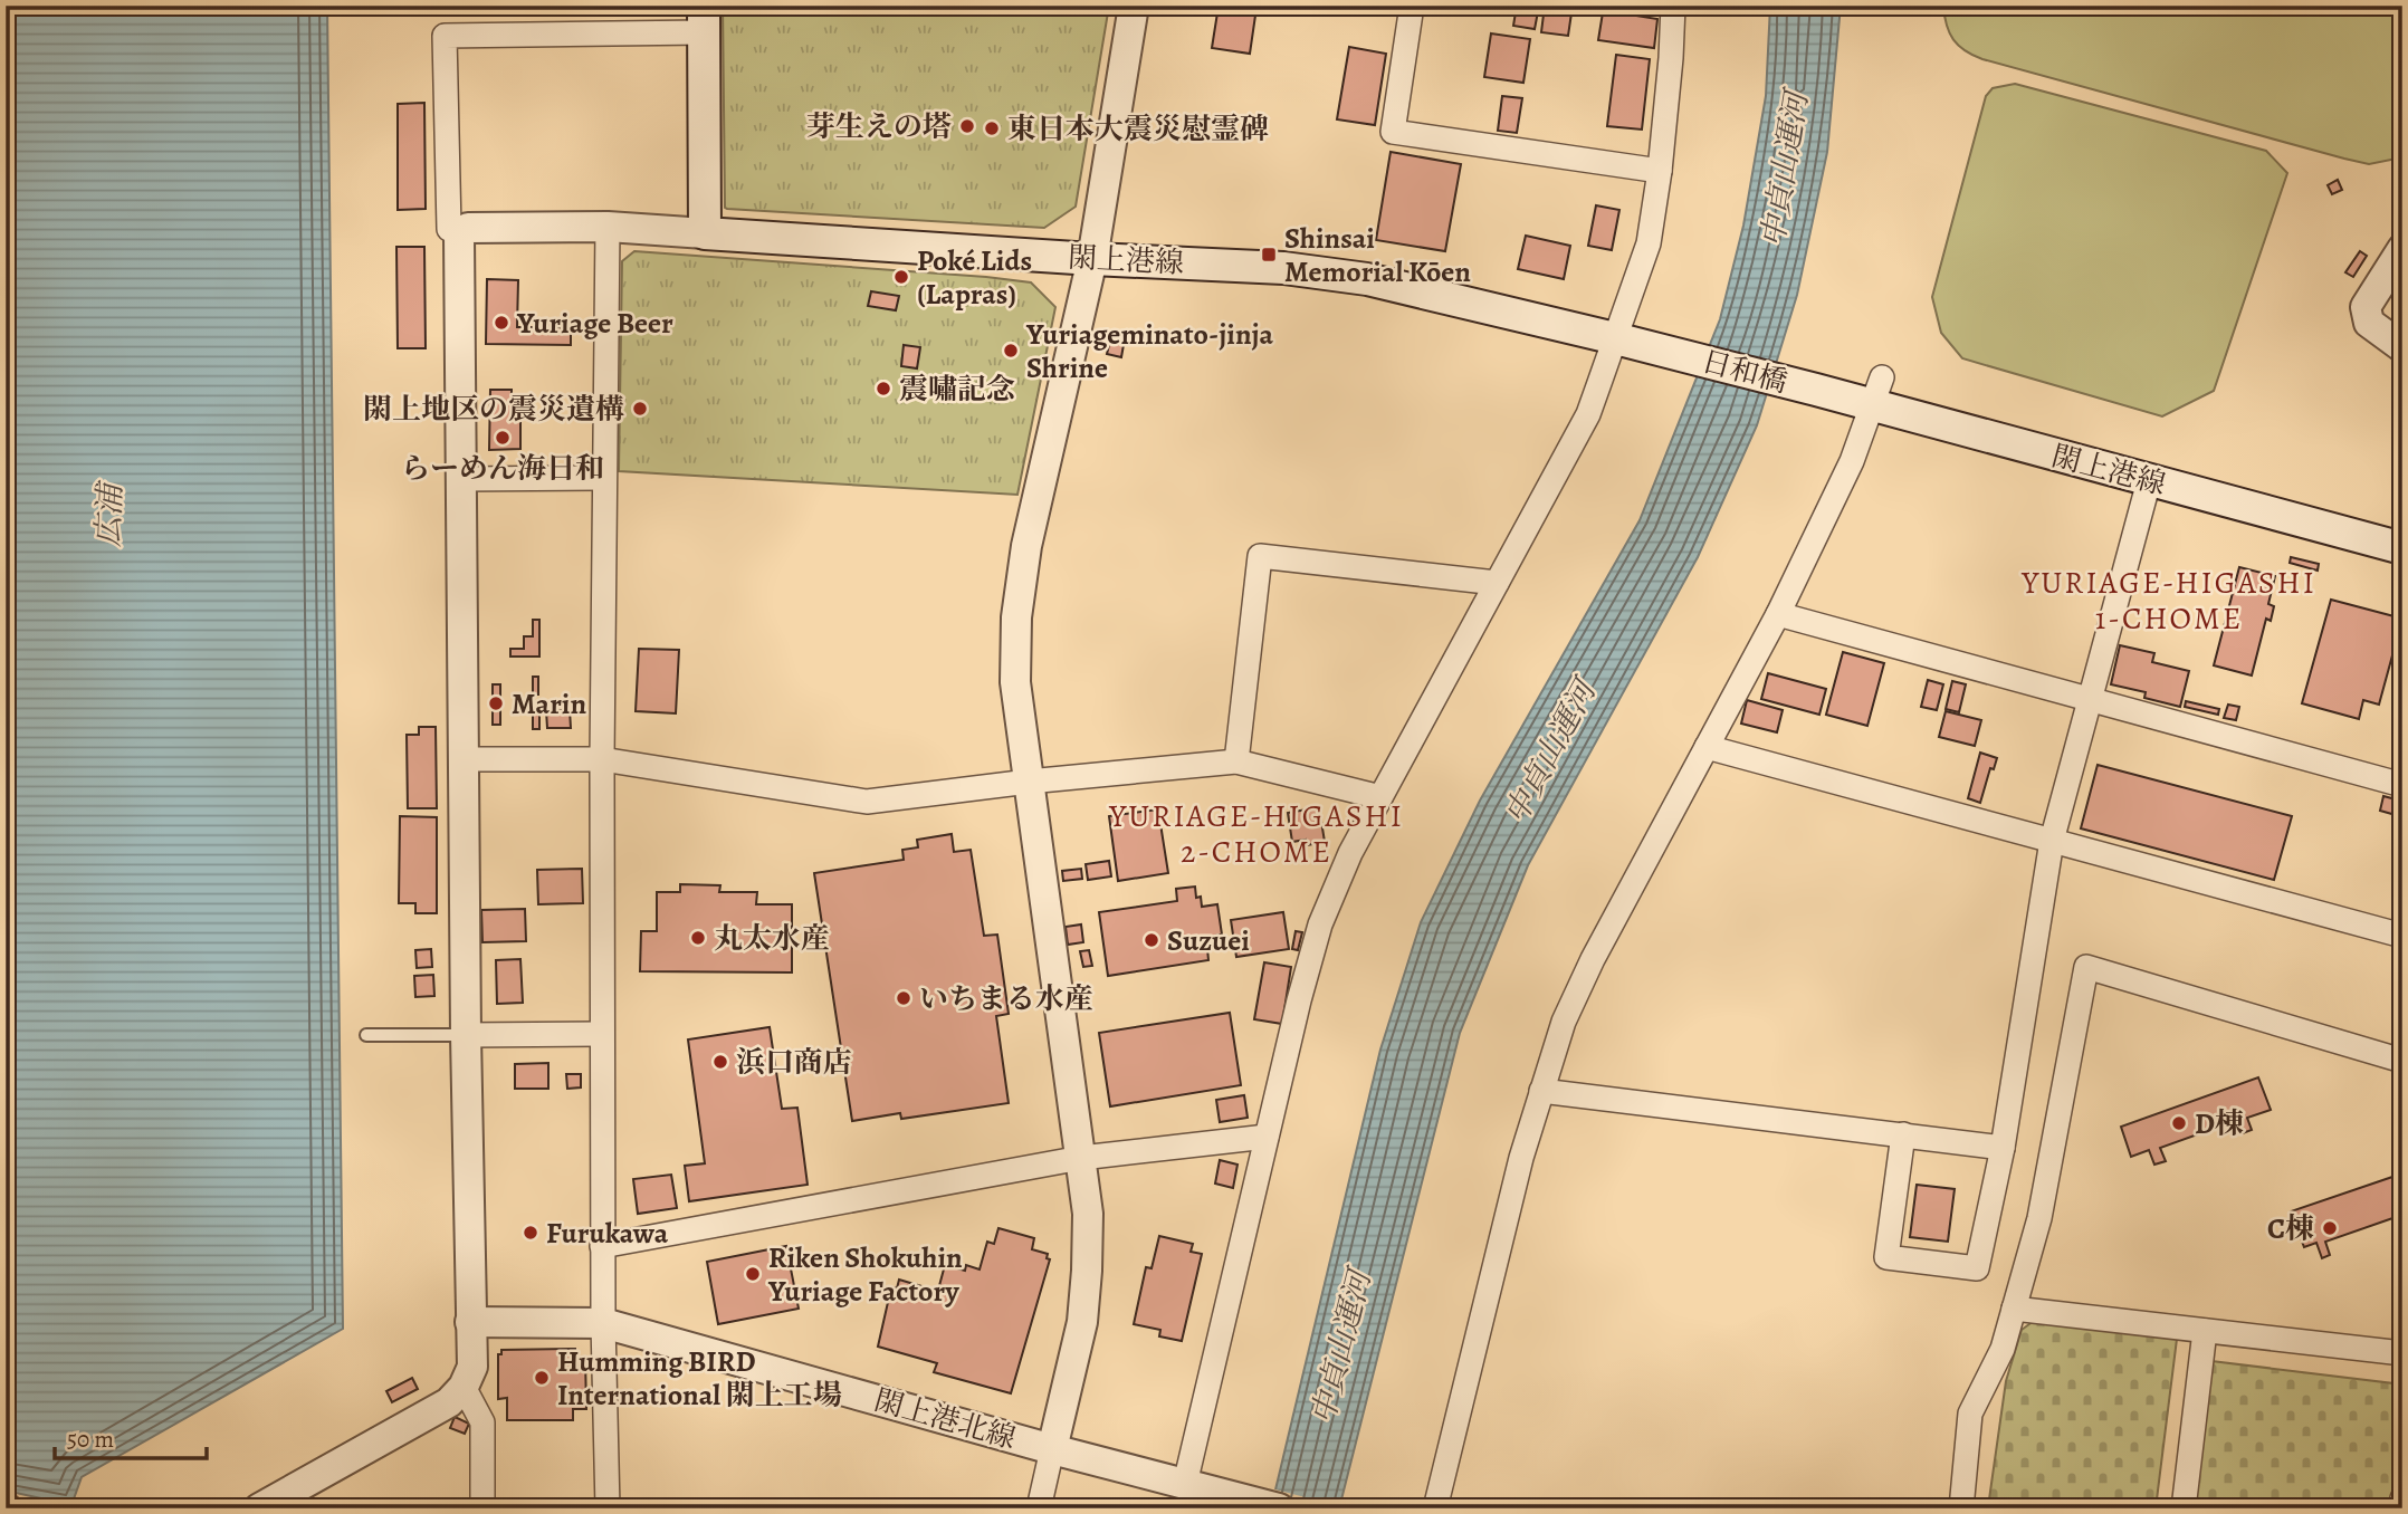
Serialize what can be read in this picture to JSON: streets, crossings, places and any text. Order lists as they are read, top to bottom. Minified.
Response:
{"streets":{"main road":["閖上港線","日和橋"],"street":["閖上港北線"]},"crossings":[["閖上港線","日和橋"]],"districts":["YURIAGE-HIGASHI 1-CHOME","YURIAGE-HIGASHI 2-CHOME"],"water":["中貞山運河","広浦"],"places":{"other":["芽生えの塔","東日本大震災慰霊碑","Poké Lids (Lapras)","Yuriage Beer","Yuriageminato-jinja Shrine","震嘯記念","閖上地区の震災遺構","らーめん海日和","Marin","丸太水産","Suzuei","いちまる水産","浜口商店","D棟","C棟","Furukawa","Riken Shokuhin Yuriage Factory","Humming BIRD International 閖上工場"],"transit":["Shinsai Memorial Kōen"]},"scale_bar":"50 m"}
